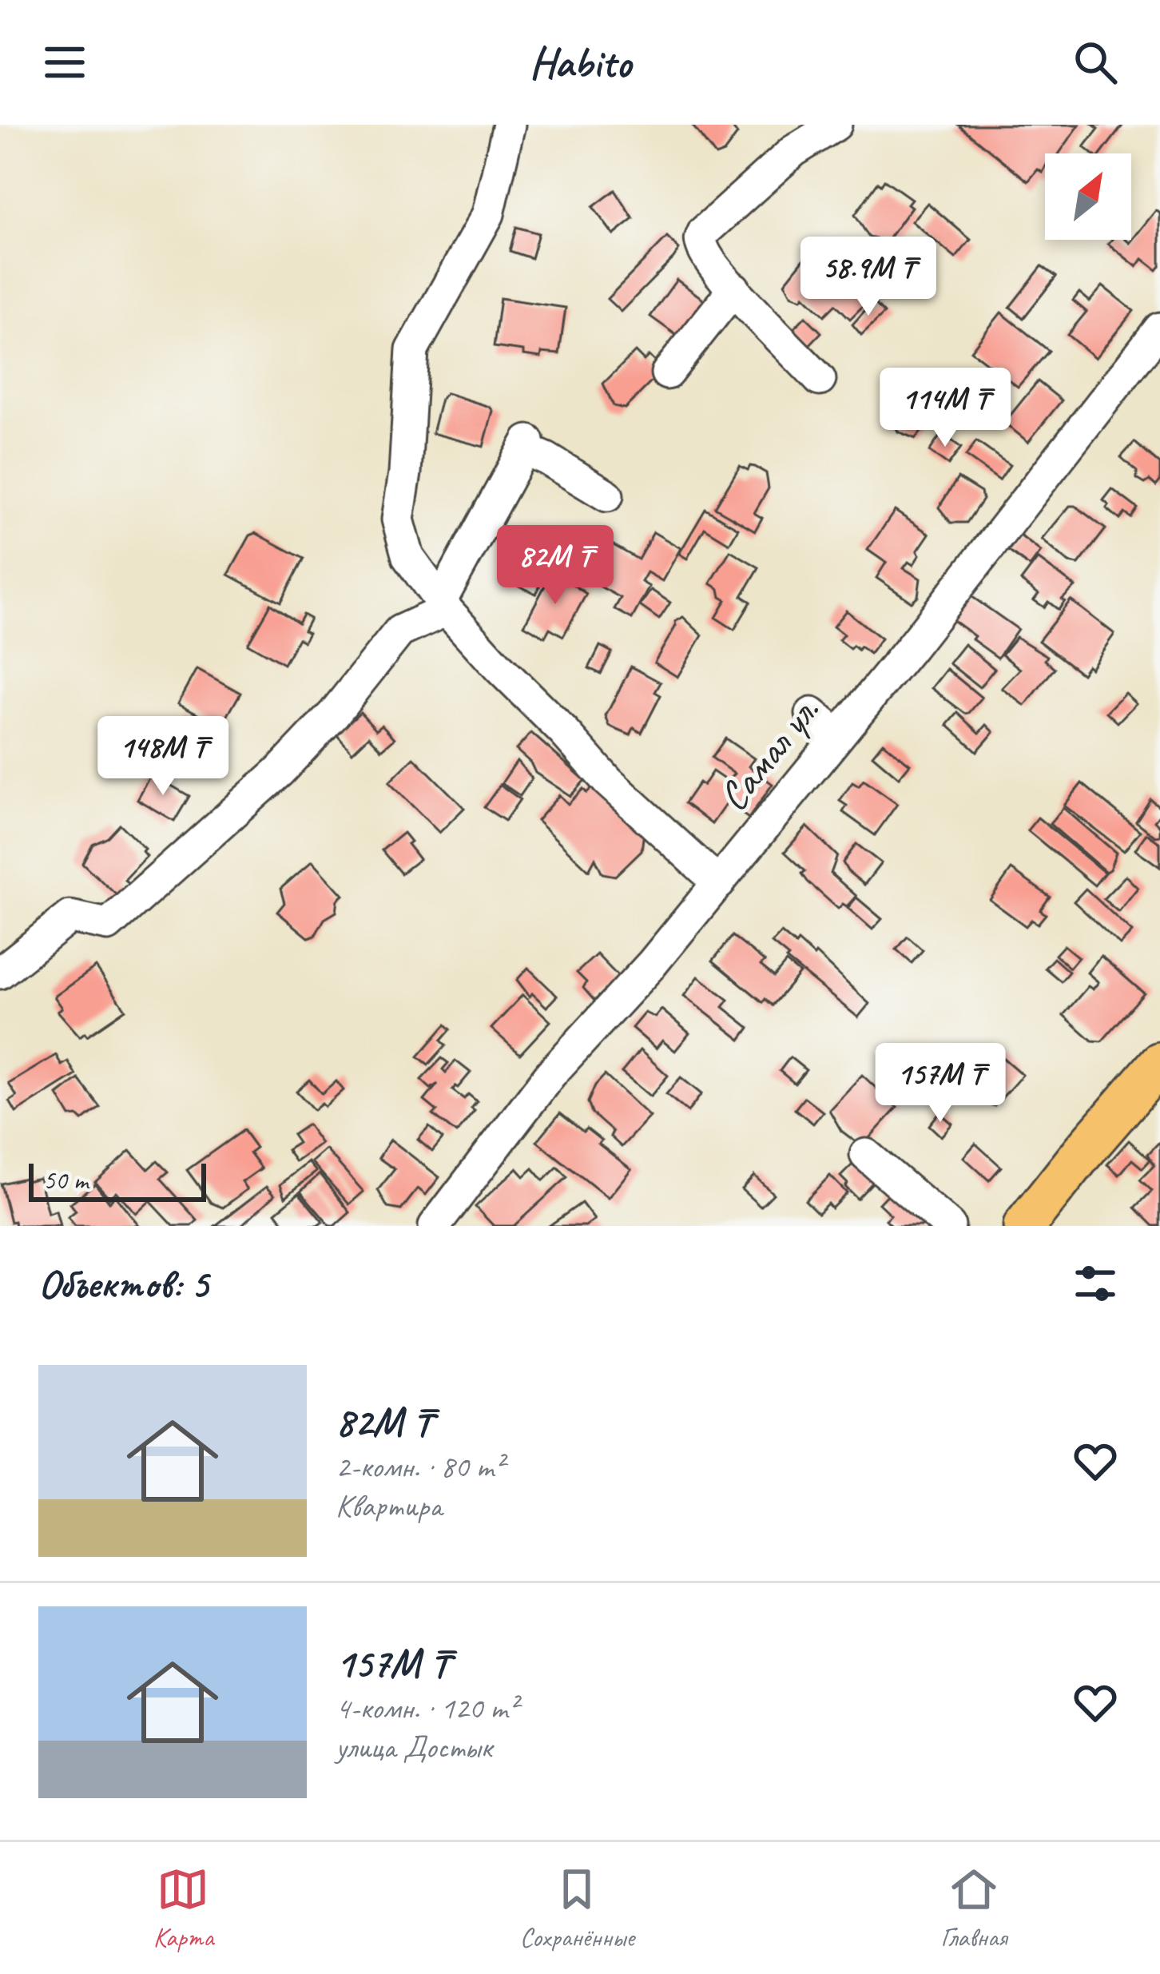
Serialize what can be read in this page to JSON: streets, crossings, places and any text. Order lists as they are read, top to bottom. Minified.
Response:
{"streets":{"street":["Самал ул."]},"scale_bar":"50 m","north":"top right","page":{"header":"Habito","price":["58.9M ₸","114M ₸","82M ₸","148M ₸","157M ₸"],"scale":"50 m","heading":"Объектов: 5","list":[{"name":"82M ₸","note":"2-комн. · 80 m² · Квартира"},{"name":"157M ₸","note":"4-комн. · 120 m² · улица Достык"}],"tabs":["Карта","Сохранённые","Главная"]}}
